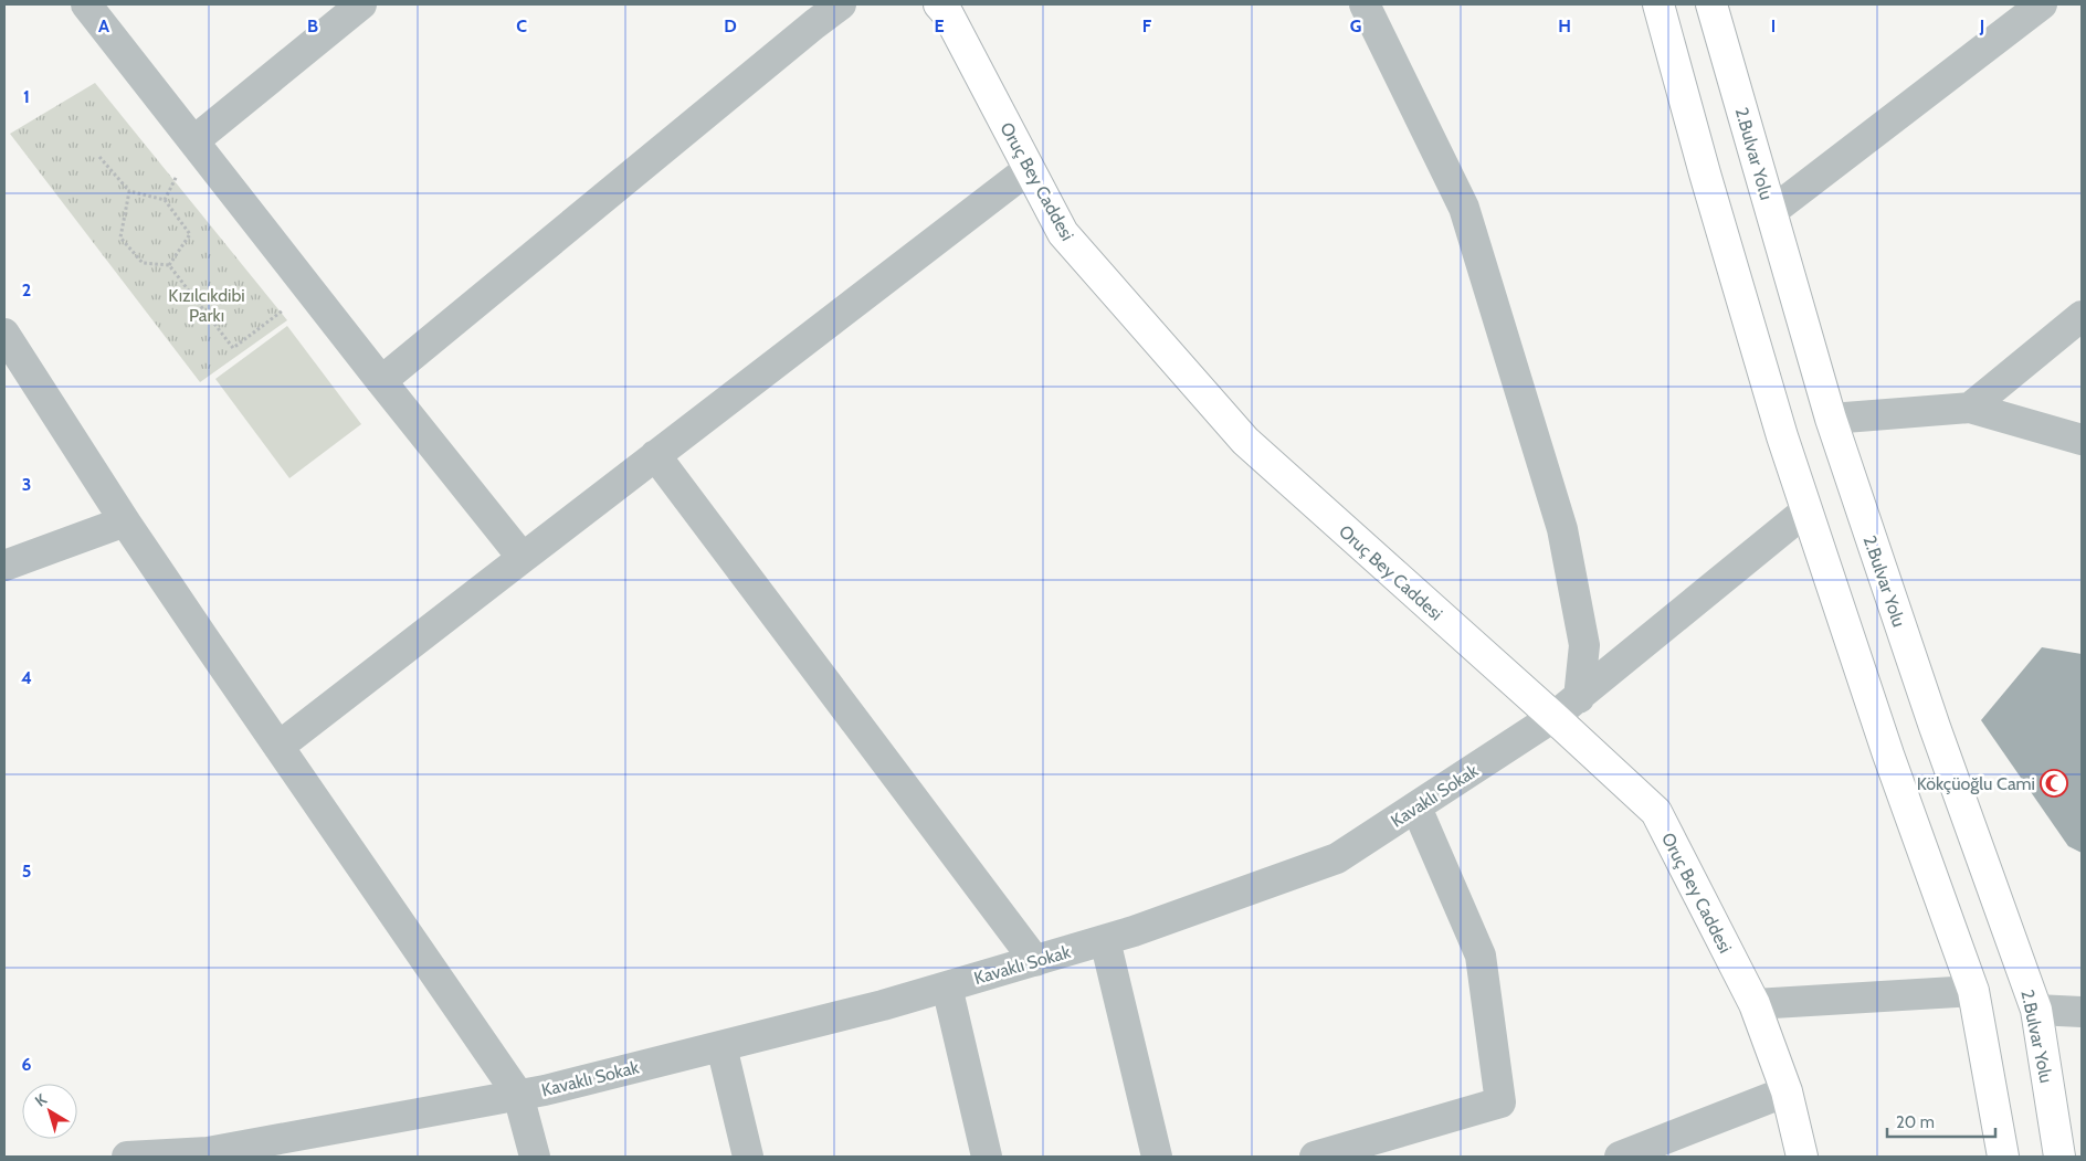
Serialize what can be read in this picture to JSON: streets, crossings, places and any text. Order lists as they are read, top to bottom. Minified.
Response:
{"streets":{"main road":["2.Bulvar Yolu","Oruç Bey Caddesi"],"street":["Kavaklı Sokak"]},"crossings":[["Oruç Bey Caddesi","Kavaklı Sokak"]],"parks":["Kızılcıkdibi Parkı"],"places":{"mosque":["Kökçüoğlu Cami"]},"scale_bar":"20 m","north":"top left","grid":{"columns":["A","B","C","D","E","F","G","H","I","J"],"rows":["1","2","3","4","5","6"]}}
